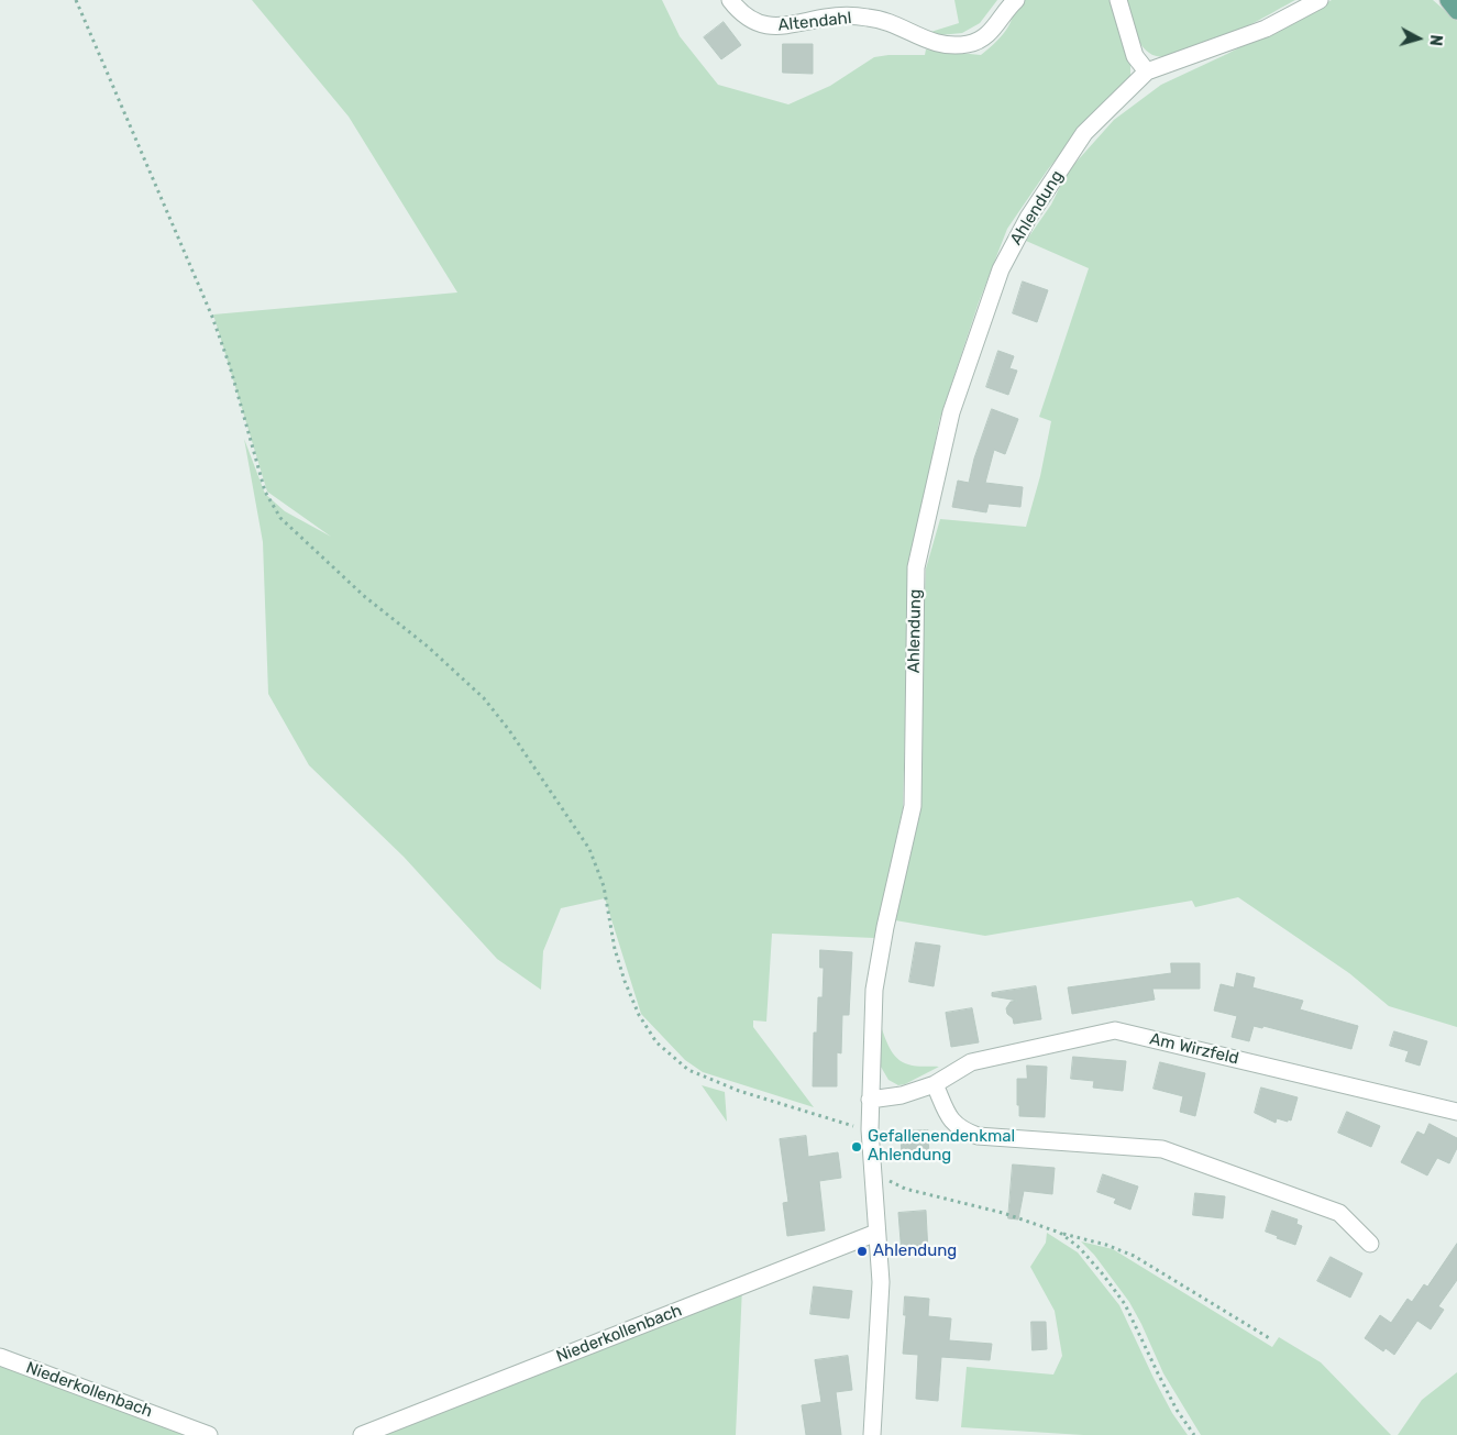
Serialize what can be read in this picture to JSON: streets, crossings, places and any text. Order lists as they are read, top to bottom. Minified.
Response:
{"streets":{"street":["Altendahl","Ahlendung","Am Wirzfeld","Niederkollenbach"]},"crossings":[["Ahlendung","Am Wirzfeld"],["Ahlendung","Niederkollenbach"]],"places":["Gefallenendenkmal Ahlendung","Ahlendung"],"north":"right"}
